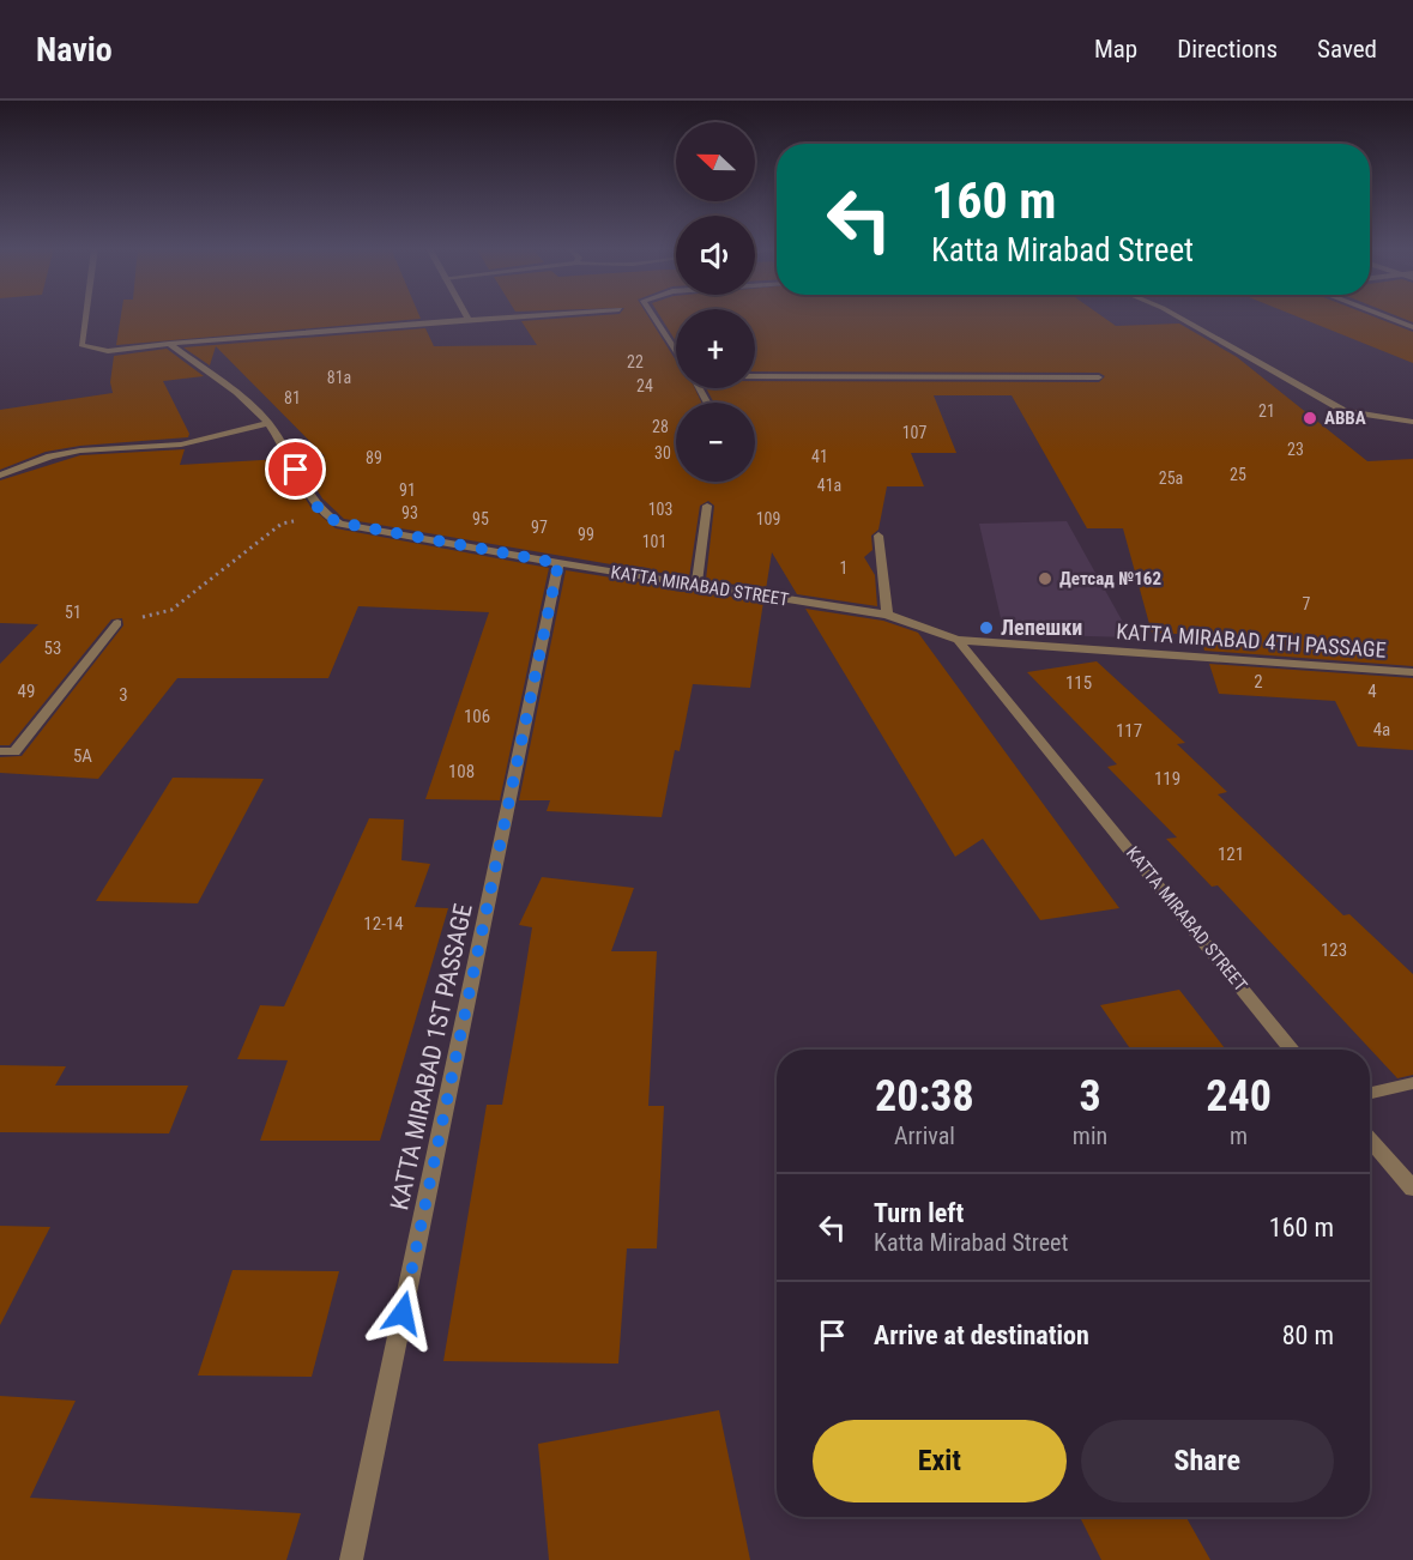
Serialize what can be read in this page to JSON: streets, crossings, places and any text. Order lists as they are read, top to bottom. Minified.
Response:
{"streets":{"street":["KATTA MIRABAD STREET","KATTA MIRABAD 4TH PASSAGE","KATTA MIRABAD 1ST PASSAGE"]},"crossings":[["KATTA MIRABAD STREET","KATTA MIRABAD 4TH PASSAGE"],["KATTA MIRABAD STREET","KATTA MIRABAD 1ST PASSAGE"]],"places":["ABBA","Детсад №162","Лепешки"],"house_numbers":["22","81a","24","81","21","28","107","23","30","41","89","25","25a","41a","91","103","93","95","109","97","99","101","1","7","51","53","2","115","49","4","3","106","4a","117","5A","108","119","121","12-14","123"],"north":"left","page":{"header":"Navio","nav":["Map","Directions","Saved"],"map_buttons":["+","−"],"turn":["160 m","Katta Mirabad Street"],"eta":["20:38","Arrival","3","min","240","m"],"list":[{"name":"Turn left","note":"Katta Mirabad Street","value":"160 m"},{"name":"Arrive at destination","value":"80 m"}],"buttons":["Exit","Share"]}}
